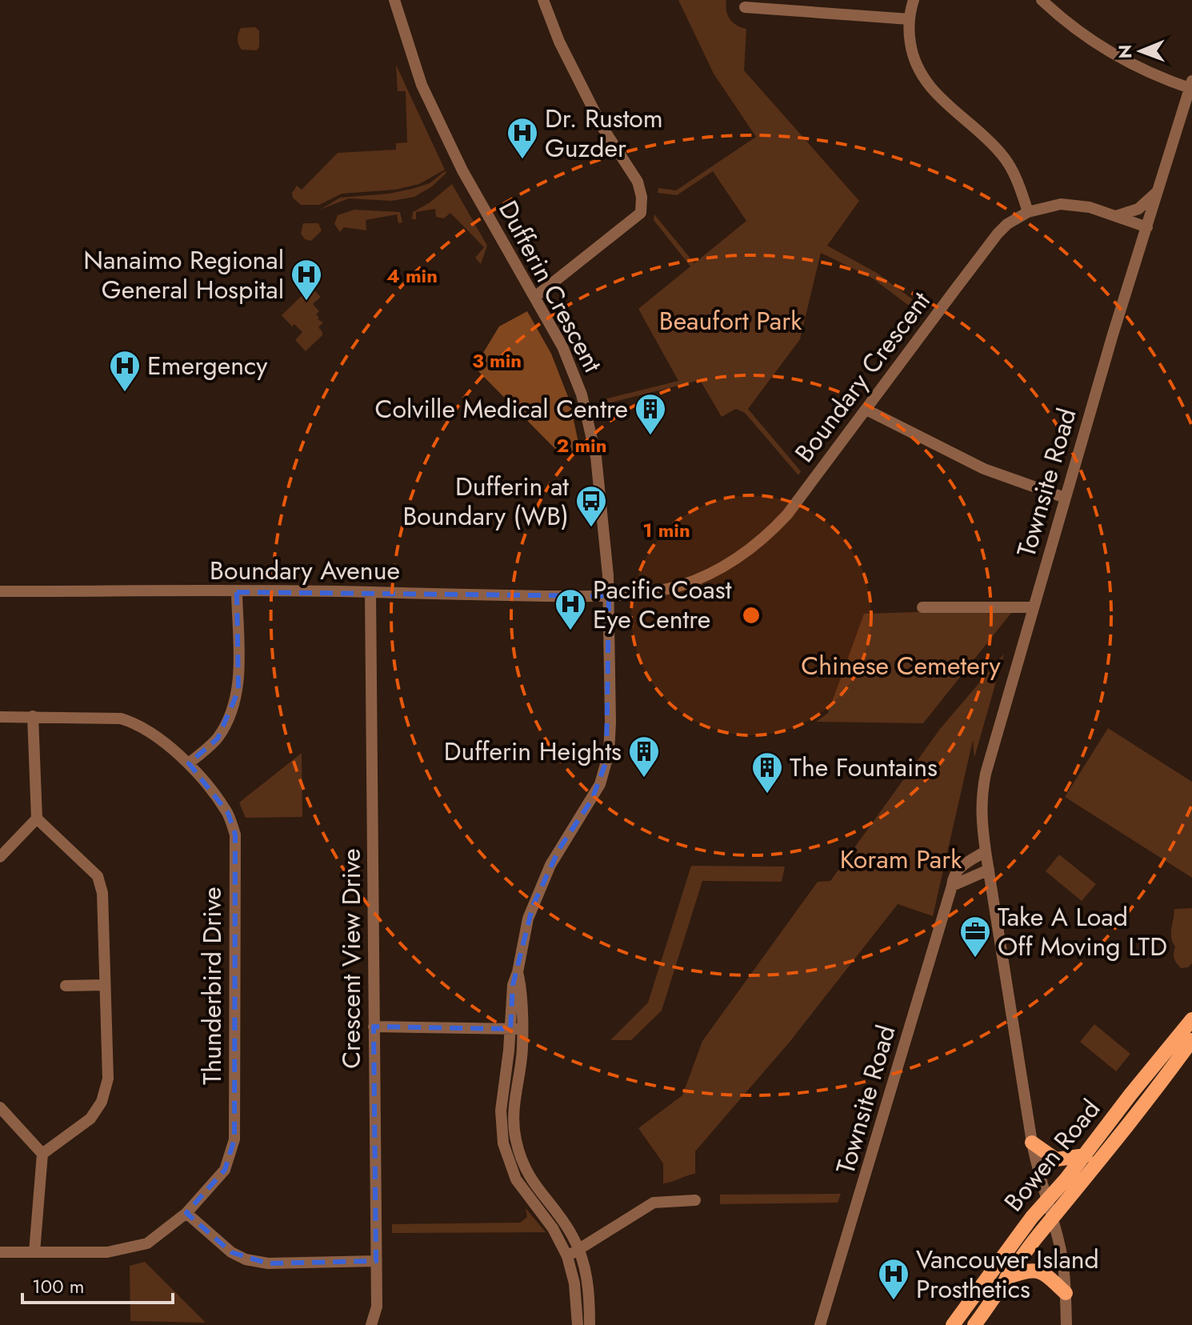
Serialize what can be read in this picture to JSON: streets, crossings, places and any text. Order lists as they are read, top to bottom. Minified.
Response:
{"streets":{"main road":["Bowen Road"],"street":["Dufferin Crescent","Boundary Crescent","Townsite Road","Boundary Avenue","Crescent View Drive","Thunderbird Drive"]},"crossings":[["Dufferin Crescent","Boundary Crescent"],["Dufferin Crescent","Boundary Avenue"],["Boundary Crescent","Townsite Road"],["Boundary Crescent","Boundary Avenue"],["Boundary Avenue","Crescent View Drive"]],"parks":["Beaufort Park","Chinese Cemetery","Koram Park"],"places":{"hospital":["Dr. Rustom Guzder","Nanaimo Regional General Hospital","Emergency","Pacific Coast Eye Centre","Vancouver Island Prosthetics"],"building":["Colville Medical Centre","Dufferin Heights","The Fountains"],"bus stop":["Dufferin at Boundary (WB)"],"office":["Take A Load Off Moving LTD"]},"scale_bar":"100 m","north":"left","rings":["4 min","3 min","2 min","1 min"]}
